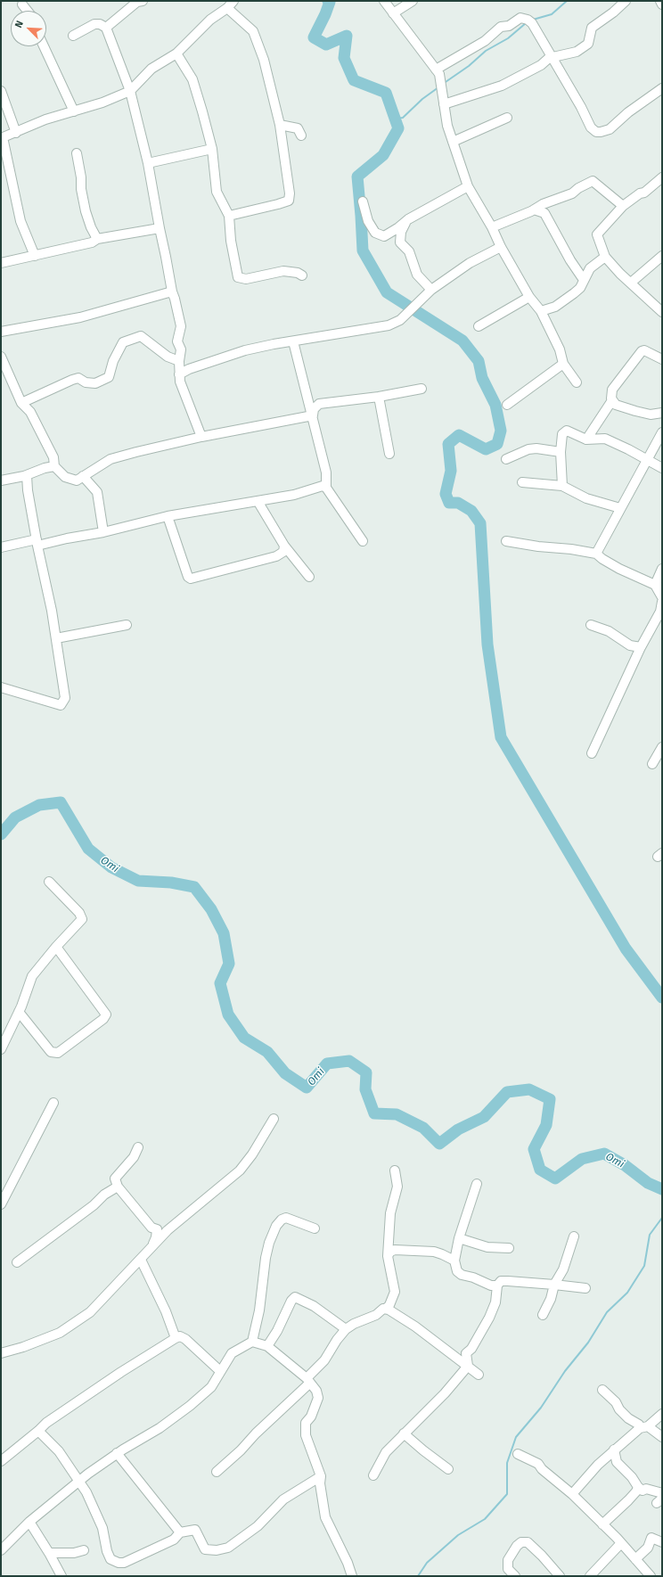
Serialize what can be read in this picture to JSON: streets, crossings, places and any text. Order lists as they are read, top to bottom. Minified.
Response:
{"water":["Omi"],"north":"top left"}
